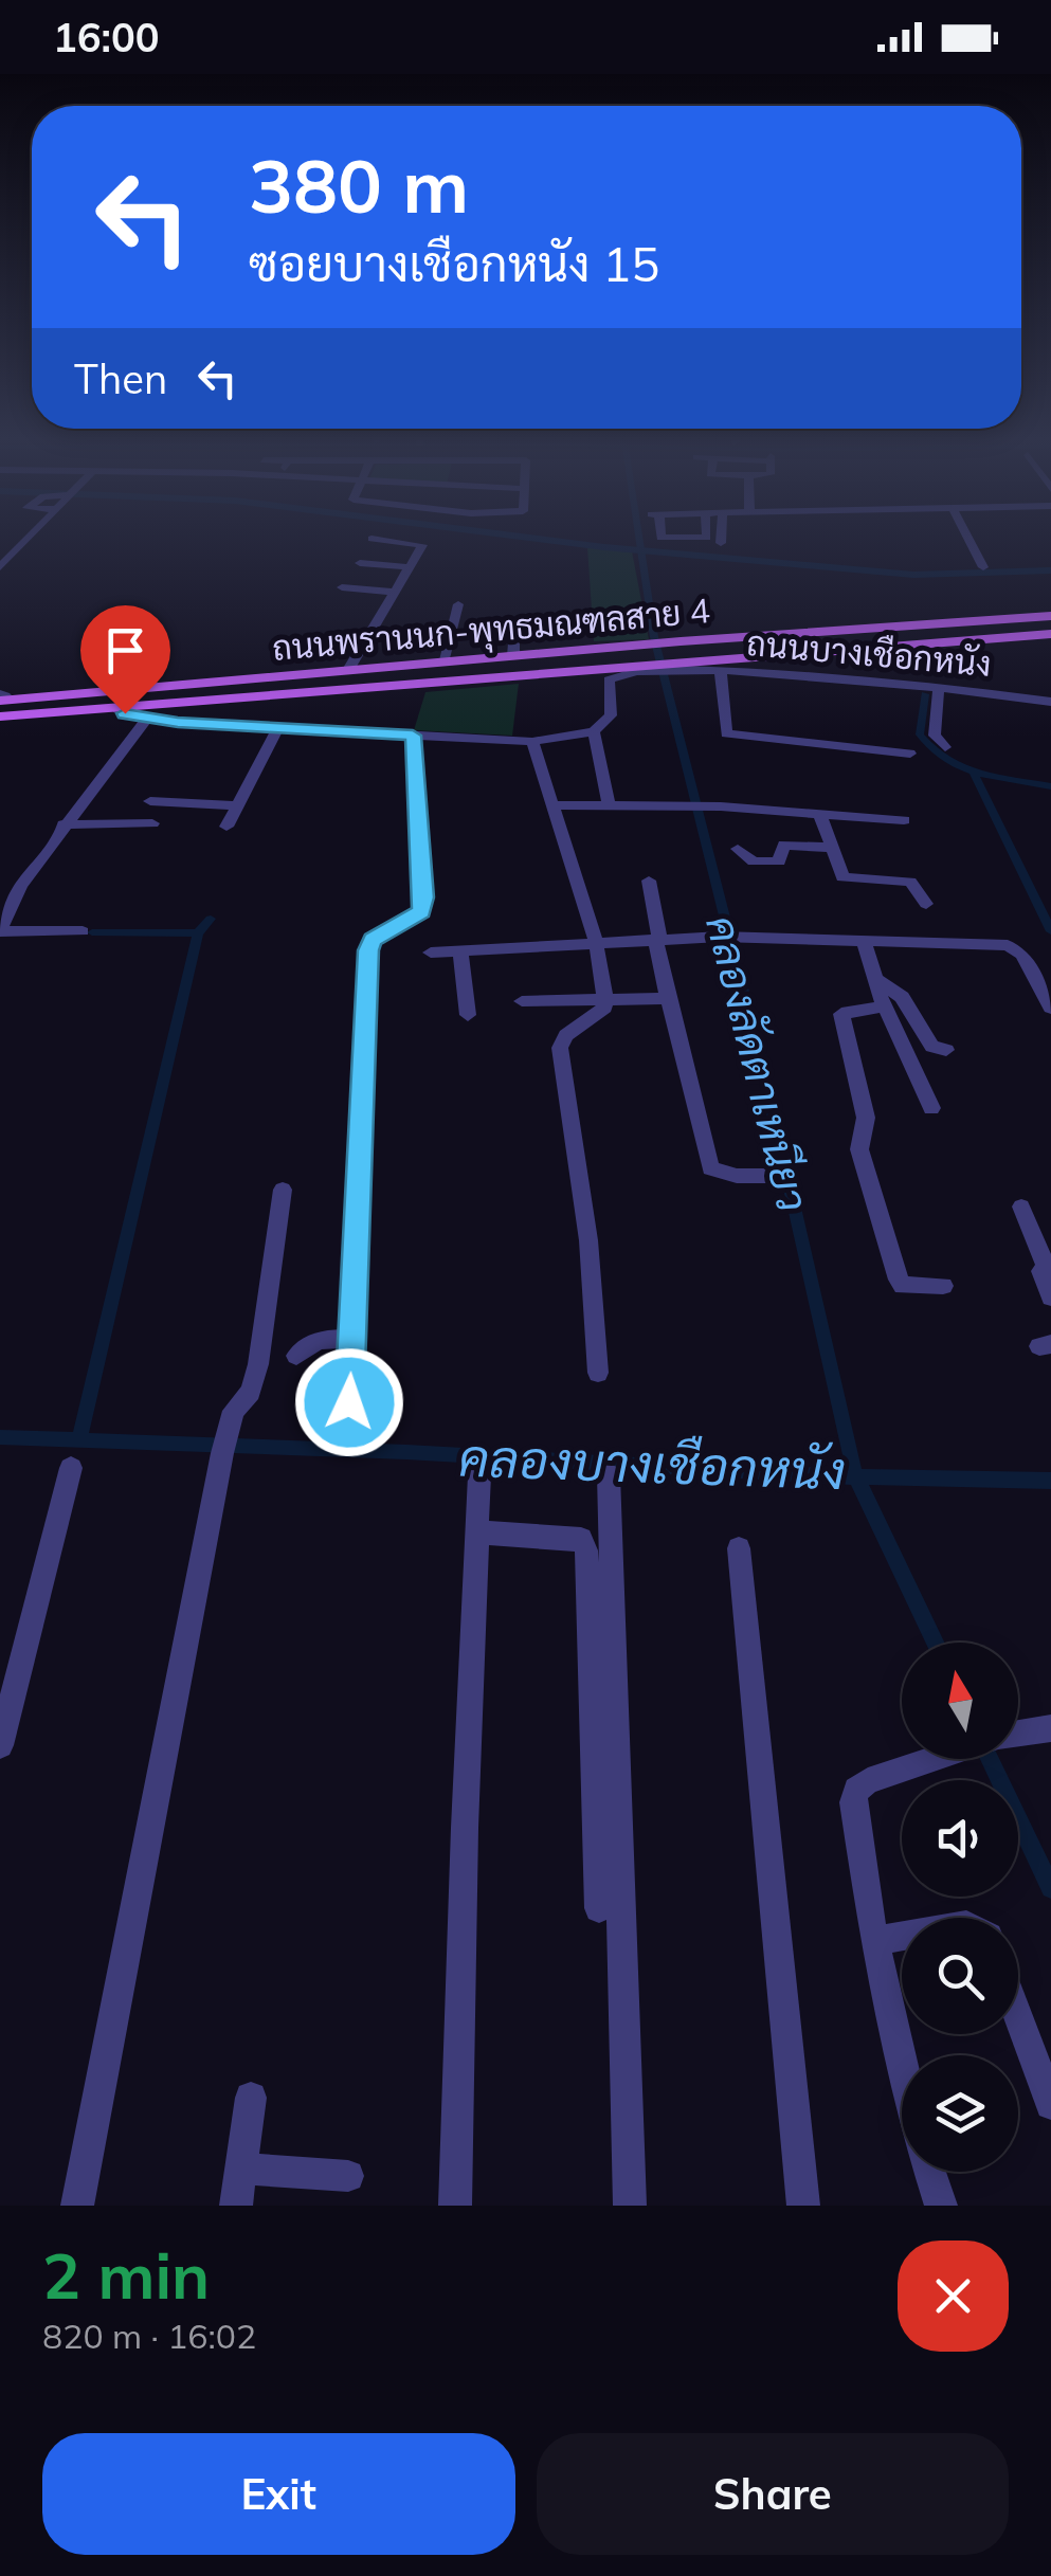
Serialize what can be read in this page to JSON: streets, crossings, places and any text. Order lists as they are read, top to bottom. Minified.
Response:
{"streets":{"main road":["ถนนพรานนก-พุทธมณฑลสาย 4"],"street":["ถนนบางเชือกหนัง"]},"water":["คลองลัดตาเหนียว","คลองบางเชือกหนัง"],"north":"top","page":{"status":"16:00","turn":["380 m","ซอยบางเชือกหนัง 15"],"then":"Then","heading":["2 min","820 m · 16:02"],"buttons":["Exit","Share"]}}
